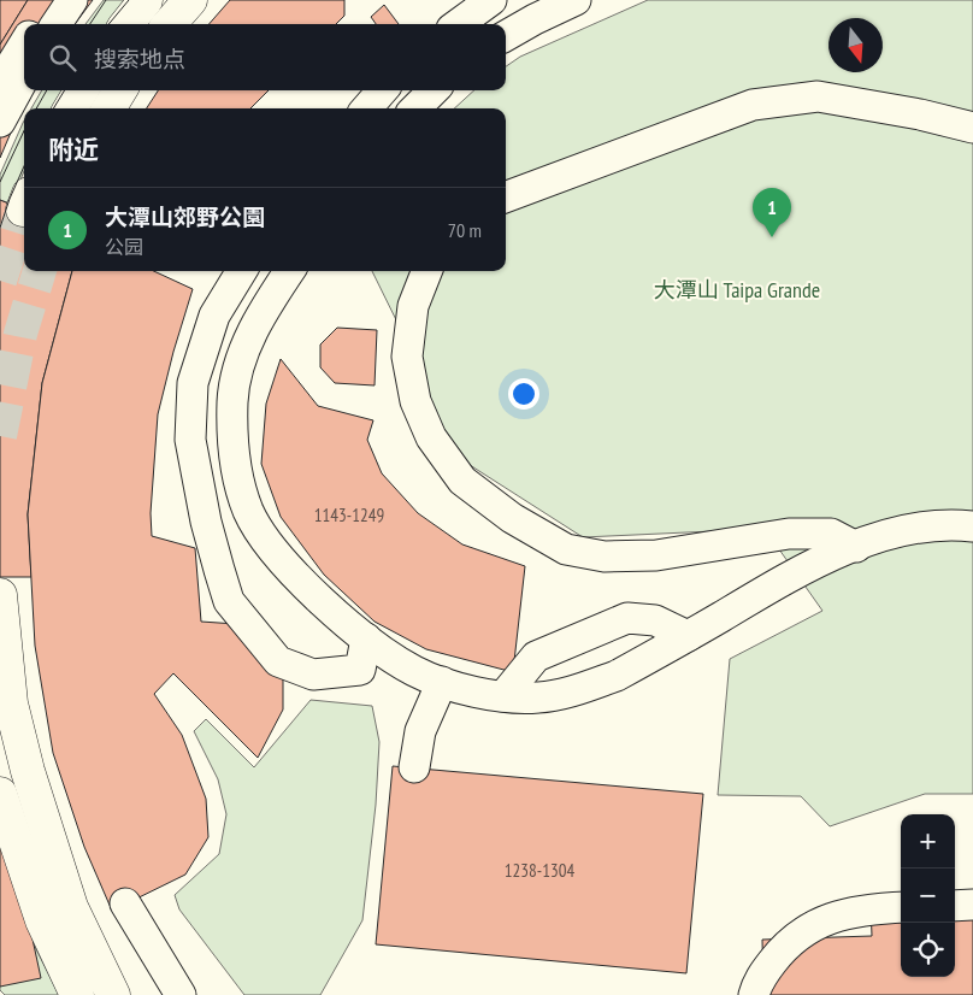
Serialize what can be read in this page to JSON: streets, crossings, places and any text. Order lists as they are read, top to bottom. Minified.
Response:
{"parks":["大潭山 Taipa Grande"],"house_numbers":["1143-1249","1238-1304"],"north":"bottom","page":{"search":"搜索地点","heading":"附近","list":[{"mark":"1","name":"大潭山郊野公園","note":"公园","value":"70 m"}],"pins":"1","map_buttons":["+","−"]}}
